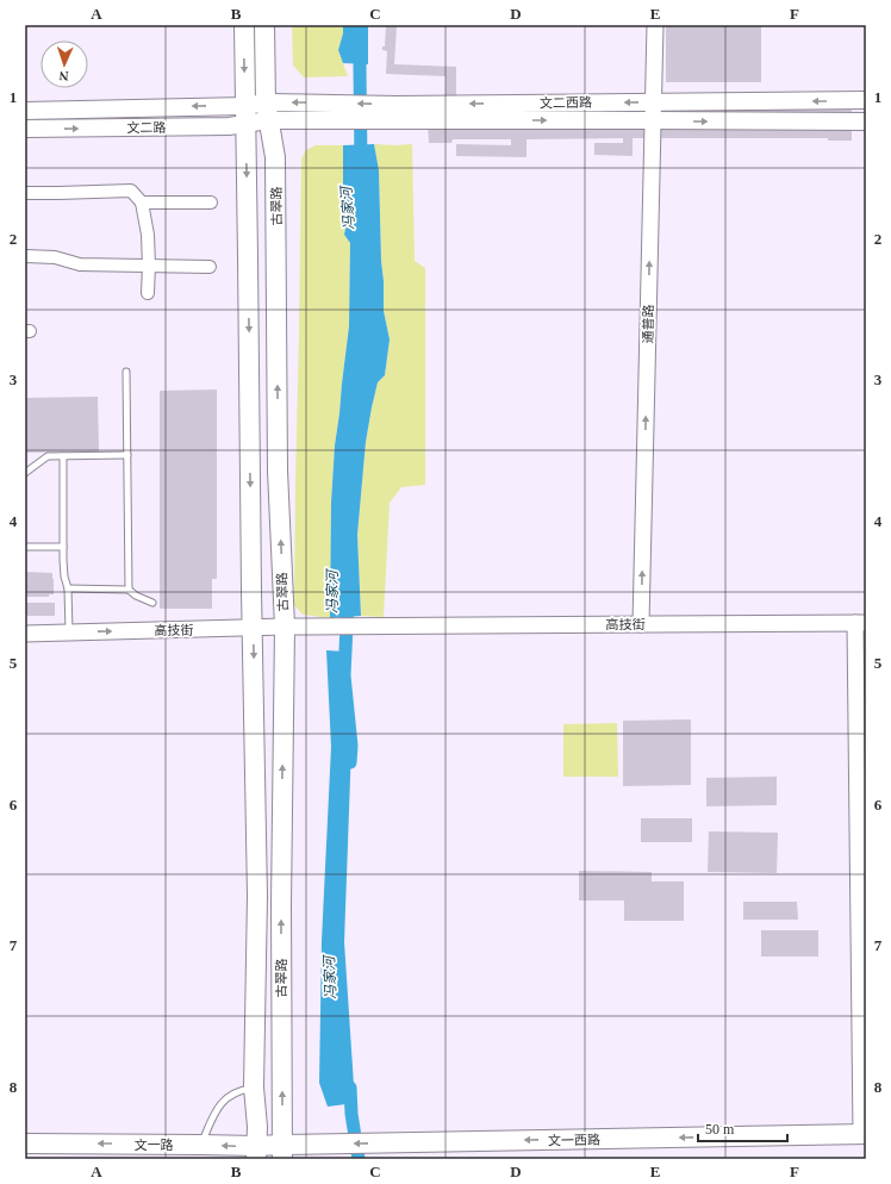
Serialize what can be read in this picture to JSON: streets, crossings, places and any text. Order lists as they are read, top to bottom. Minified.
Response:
{"streets":{"main road":["文二西路","文二路","古翠路","文一西路","文一路"],"street":["通普路","高技街"]},"crossings":[["文二西路","文二路"],["文二西路","古翠路"],["文二西路","通普路"],["文二路","古翠路"],["古翠路","高技街"],["古翠路","文一西路"],["古翠路","文一路"],["通普路","高技街"],["文一西路","文一路"]],"one_way":["通普路","文一西路","文一路"],"water":["冯家河"],"scale_bar":"50 m","north":"bottom","grid":{"columns":["A","B","C","D","E","F"],"rows":["1","2","3","4","5","6","7","8"]}}
